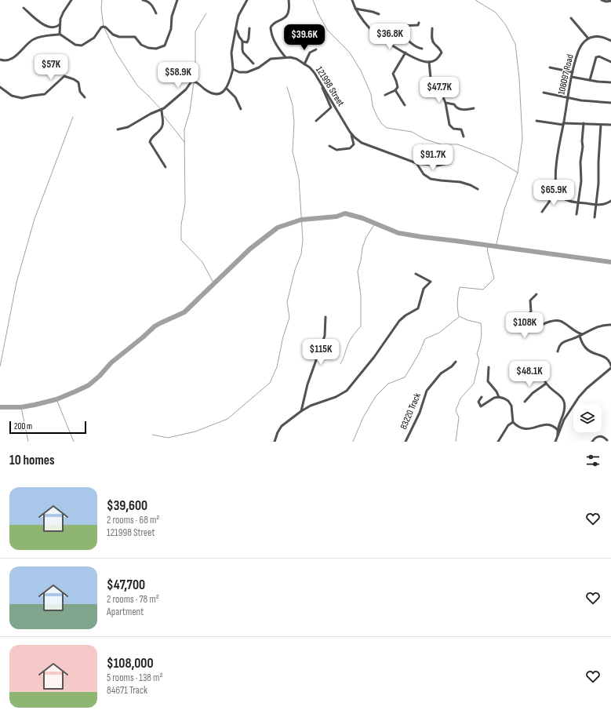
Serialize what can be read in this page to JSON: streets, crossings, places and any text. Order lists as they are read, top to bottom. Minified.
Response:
{"streets":{"street":["108097 Road","121998 Street","83220 Track"]},"scale_bar":"200 m","page":{"price":["$36.8K","$39.6K","$57K","$58.9K","$47.7K","$91.7K","$65.9K","$108K","$115K","$48.1K"],"scale":"200 m","heading":"10 homes","list":[{"name":"$39,600","note":"2 rooms · 68 m² · 121998 Street"},{"name":"$47,700","note":"2 rooms · 78 m² · Apartment"},{"name":"$108,000","note":"5 rooms · 138 m² · 84671 Track"}]}}
